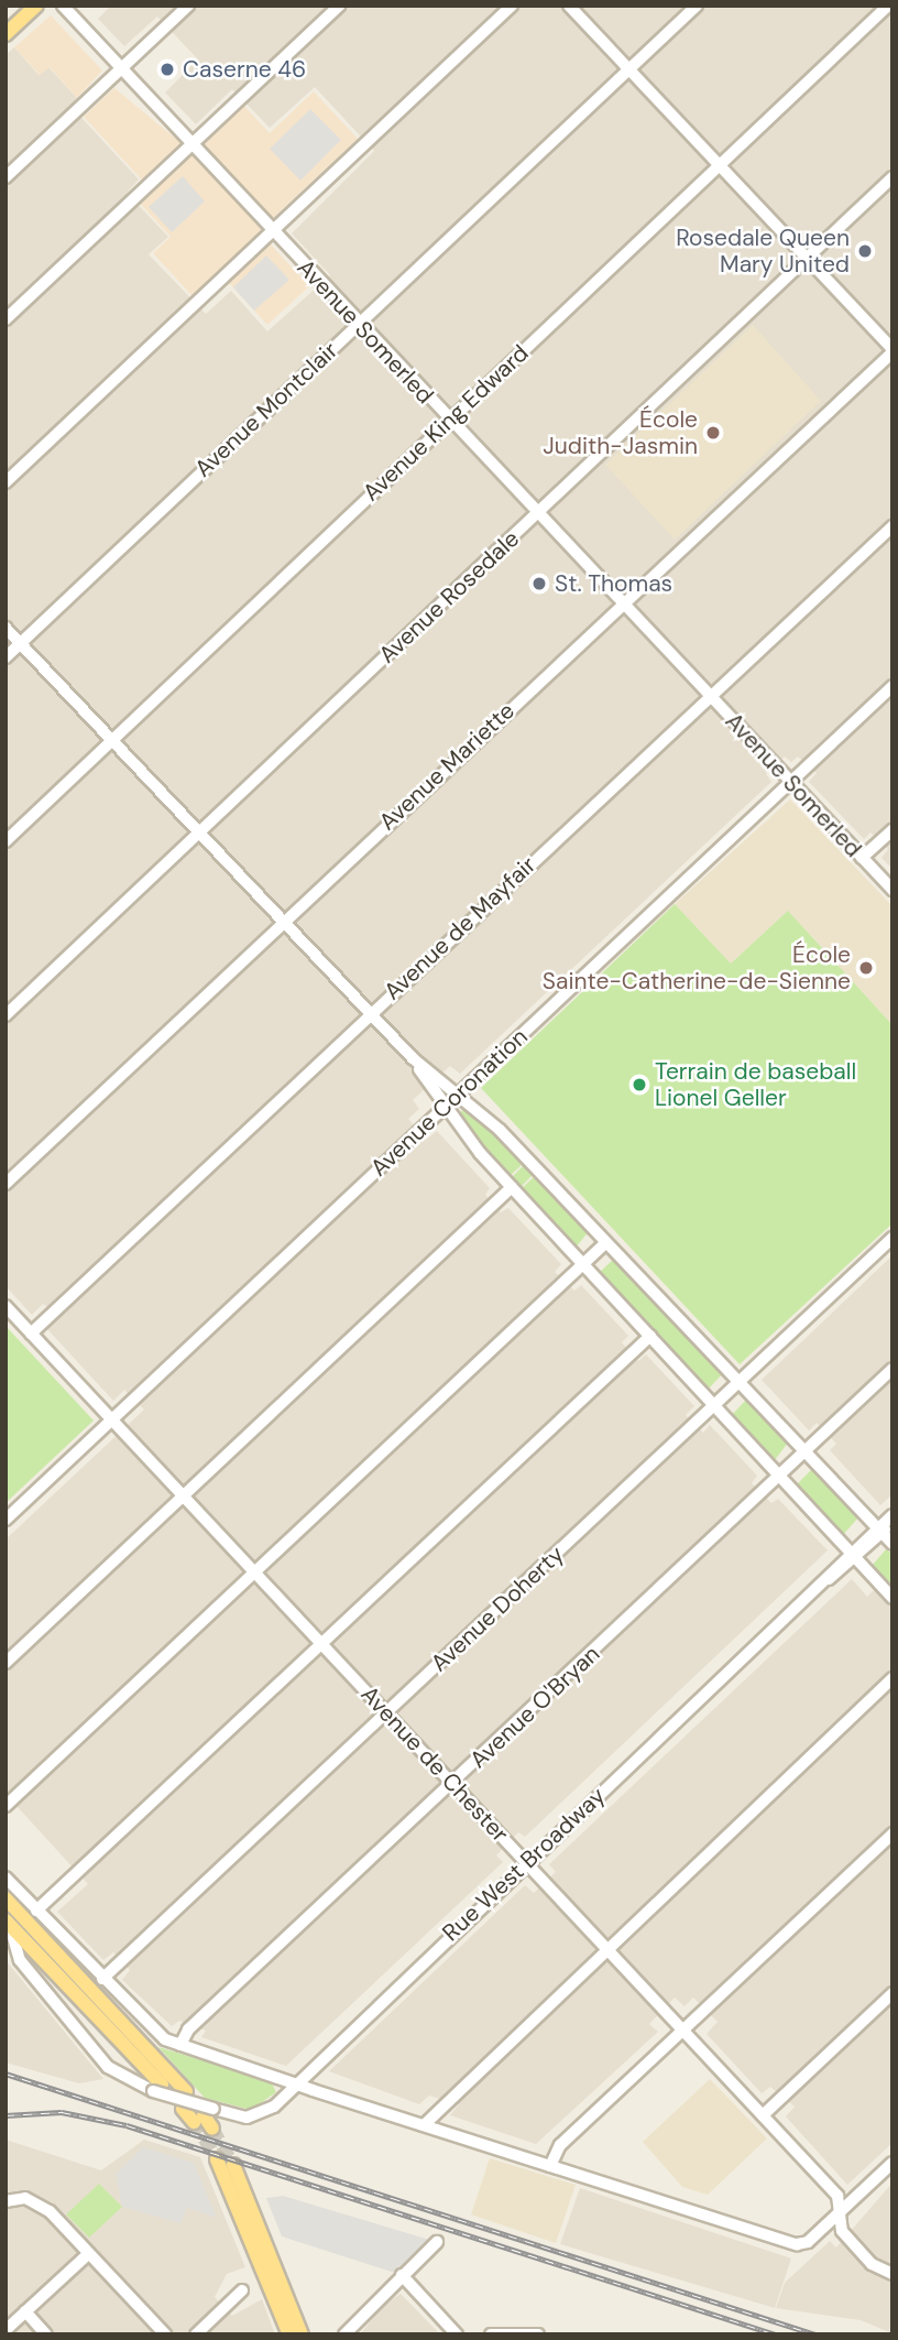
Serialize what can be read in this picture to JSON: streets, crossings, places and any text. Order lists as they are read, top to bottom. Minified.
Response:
{"streets":{"street":["Avenue Somerled","Avenue Montclair","Avenue King Edward","Avenue Rosedale","Avenue Mariette","Avenue de Mayfair","Avenue Coronation","Avenue Doherty","Avenue O'Bryan","Avenue de Chester","Rue West Broadway"]},"crossings":[["Avenue Somerled","Avenue Montclair"],["Avenue Somerled","Avenue King Edward"],["Avenue Somerled","Avenue Rosedale"],["Avenue Somerled","Avenue Mariette"],["Avenue Somerled","Avenue de Mayfair"],["Avenue Somerled","Avenue Coronation"],["Avenue de Mayfair","Avenue de Chester"],["Avenue Coronation","Avenue de Chester"],["Avenue Doherty","Avenue de Chester"],["Avenue O'Bryan","Avenue de Chester"],["Avenue de Chester","Rue West Broadway"]],"places":["Caserne 46","Rosedale Queen Mary United","École Judith-Jasmin","St. Thomas","École Sainte-Catherine-de-Sienne","Terrain de baseball Lionel Geller"]}
